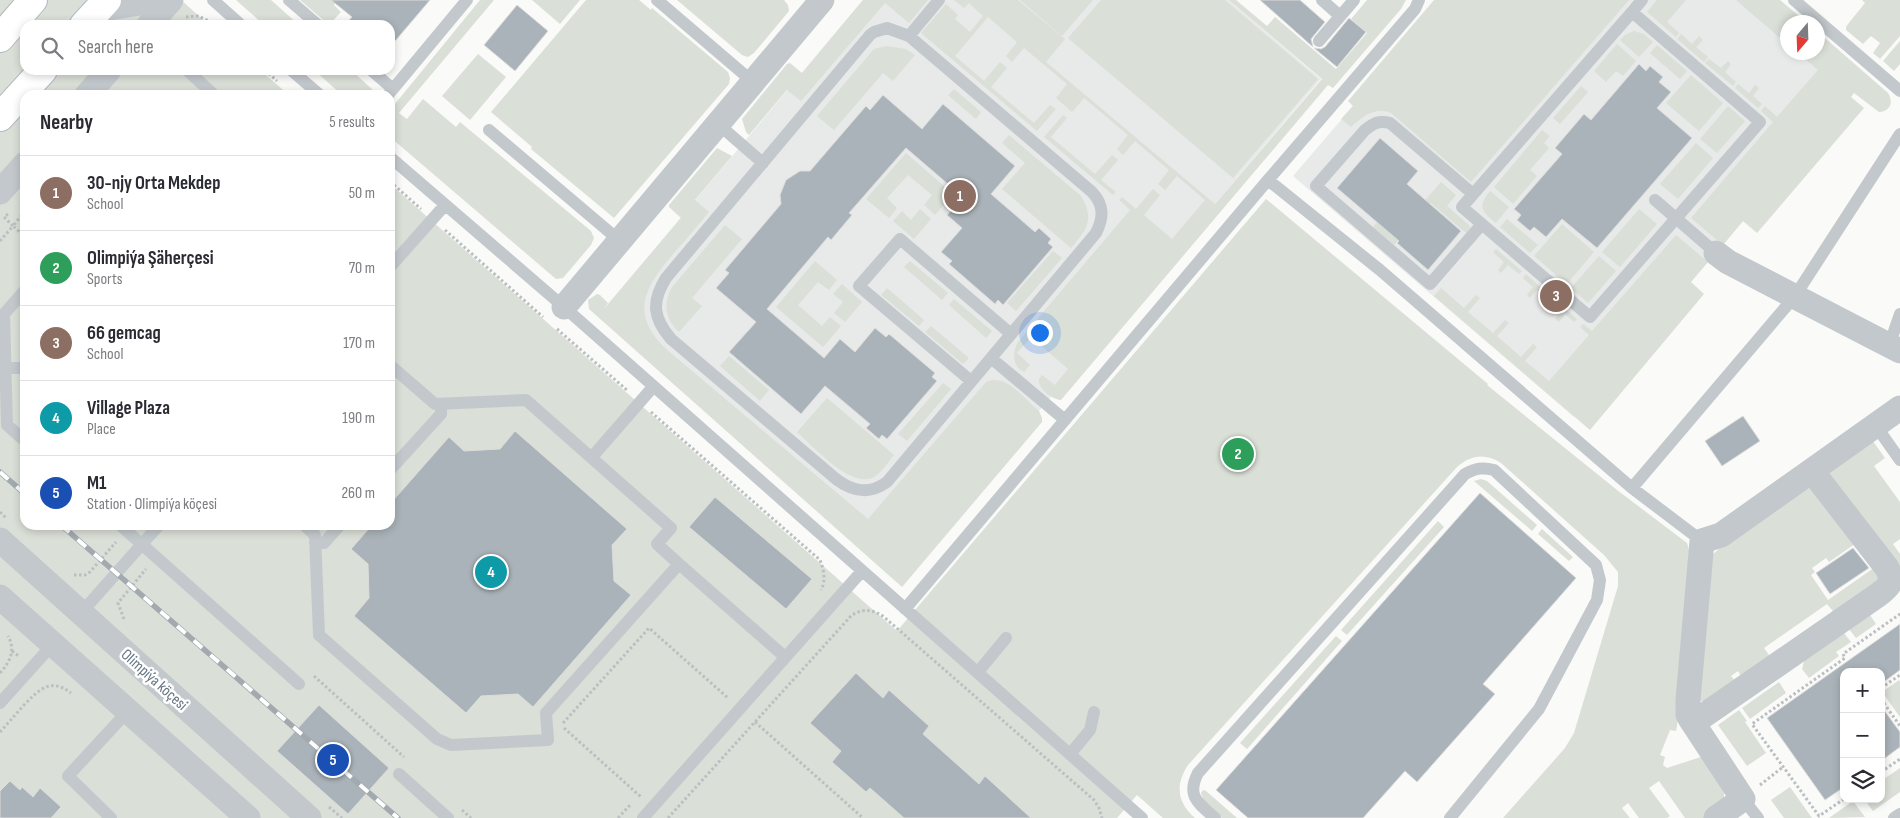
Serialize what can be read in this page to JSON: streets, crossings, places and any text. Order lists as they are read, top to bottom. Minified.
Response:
{"streets":{"street":["Olimpiýa köçesi"]},"north":"bottom","page":{"search":"Search here","heading":["Nearby","5 results"],"list":[{"mark":"1","name":"30-njy Orta Mekdep","note":"School","value":"50 m"},{"mark":"2","name":"Olimpiýa Şäherçesi","note":"Sports","value":"70 m"},{"mark":"3","name":"66 детсад","note":"School","value":"170 m"},{"mark":"4","name":"Village Plaza","note":"Place","value":"190 m"},{"mark":"5","name":"M1","note":"Station · Olimpiýa köçesi","value":"260 m"}],"pins":["1","3","2","4","5"],"map_buttons":["+","−"]}}
